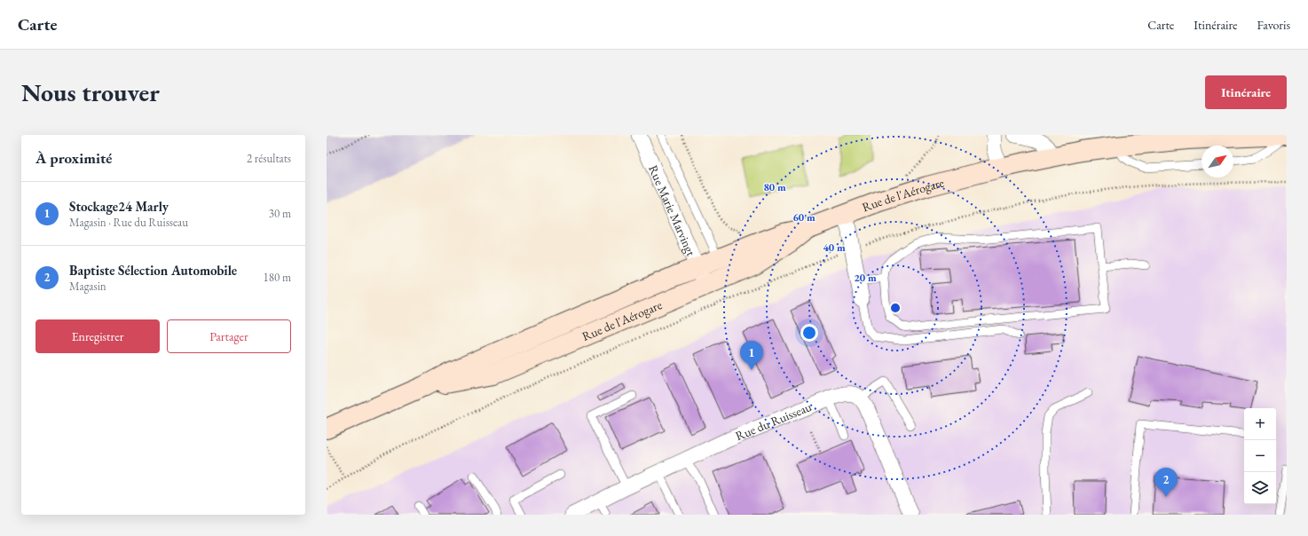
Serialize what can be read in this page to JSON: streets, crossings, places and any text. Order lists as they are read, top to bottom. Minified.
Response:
{"streets":{"main road":["Rue de l'Aérogare"],"street":["Rue Marie Marvingt","Rue du Ruisseau"]},"crossings":[["Rue de l'Aérogare","Rue Marie Marvingt"]],"north":"top right","page":{"header":"Carte","nav":["Carte","Itinéraire","Favoris"],"buttons":["Itinéraire",["Enregistrer","Partager"]],"title":"Nous trouver","heading":["À proximité","2 résultats"],"list":[{"mark":"1","name":"Stockage24 Marly","note":"Magasin · Rue du Ruisseau","value":"30 m"},{"mark":"2","name":"Baptiste Sélection Automobile","note":"Magasin","value":"180 m"}],"pins":["1","2"],"map_buttons":["+","−"]},"rings":["80 m","60 m","40 m","20 m"]}
